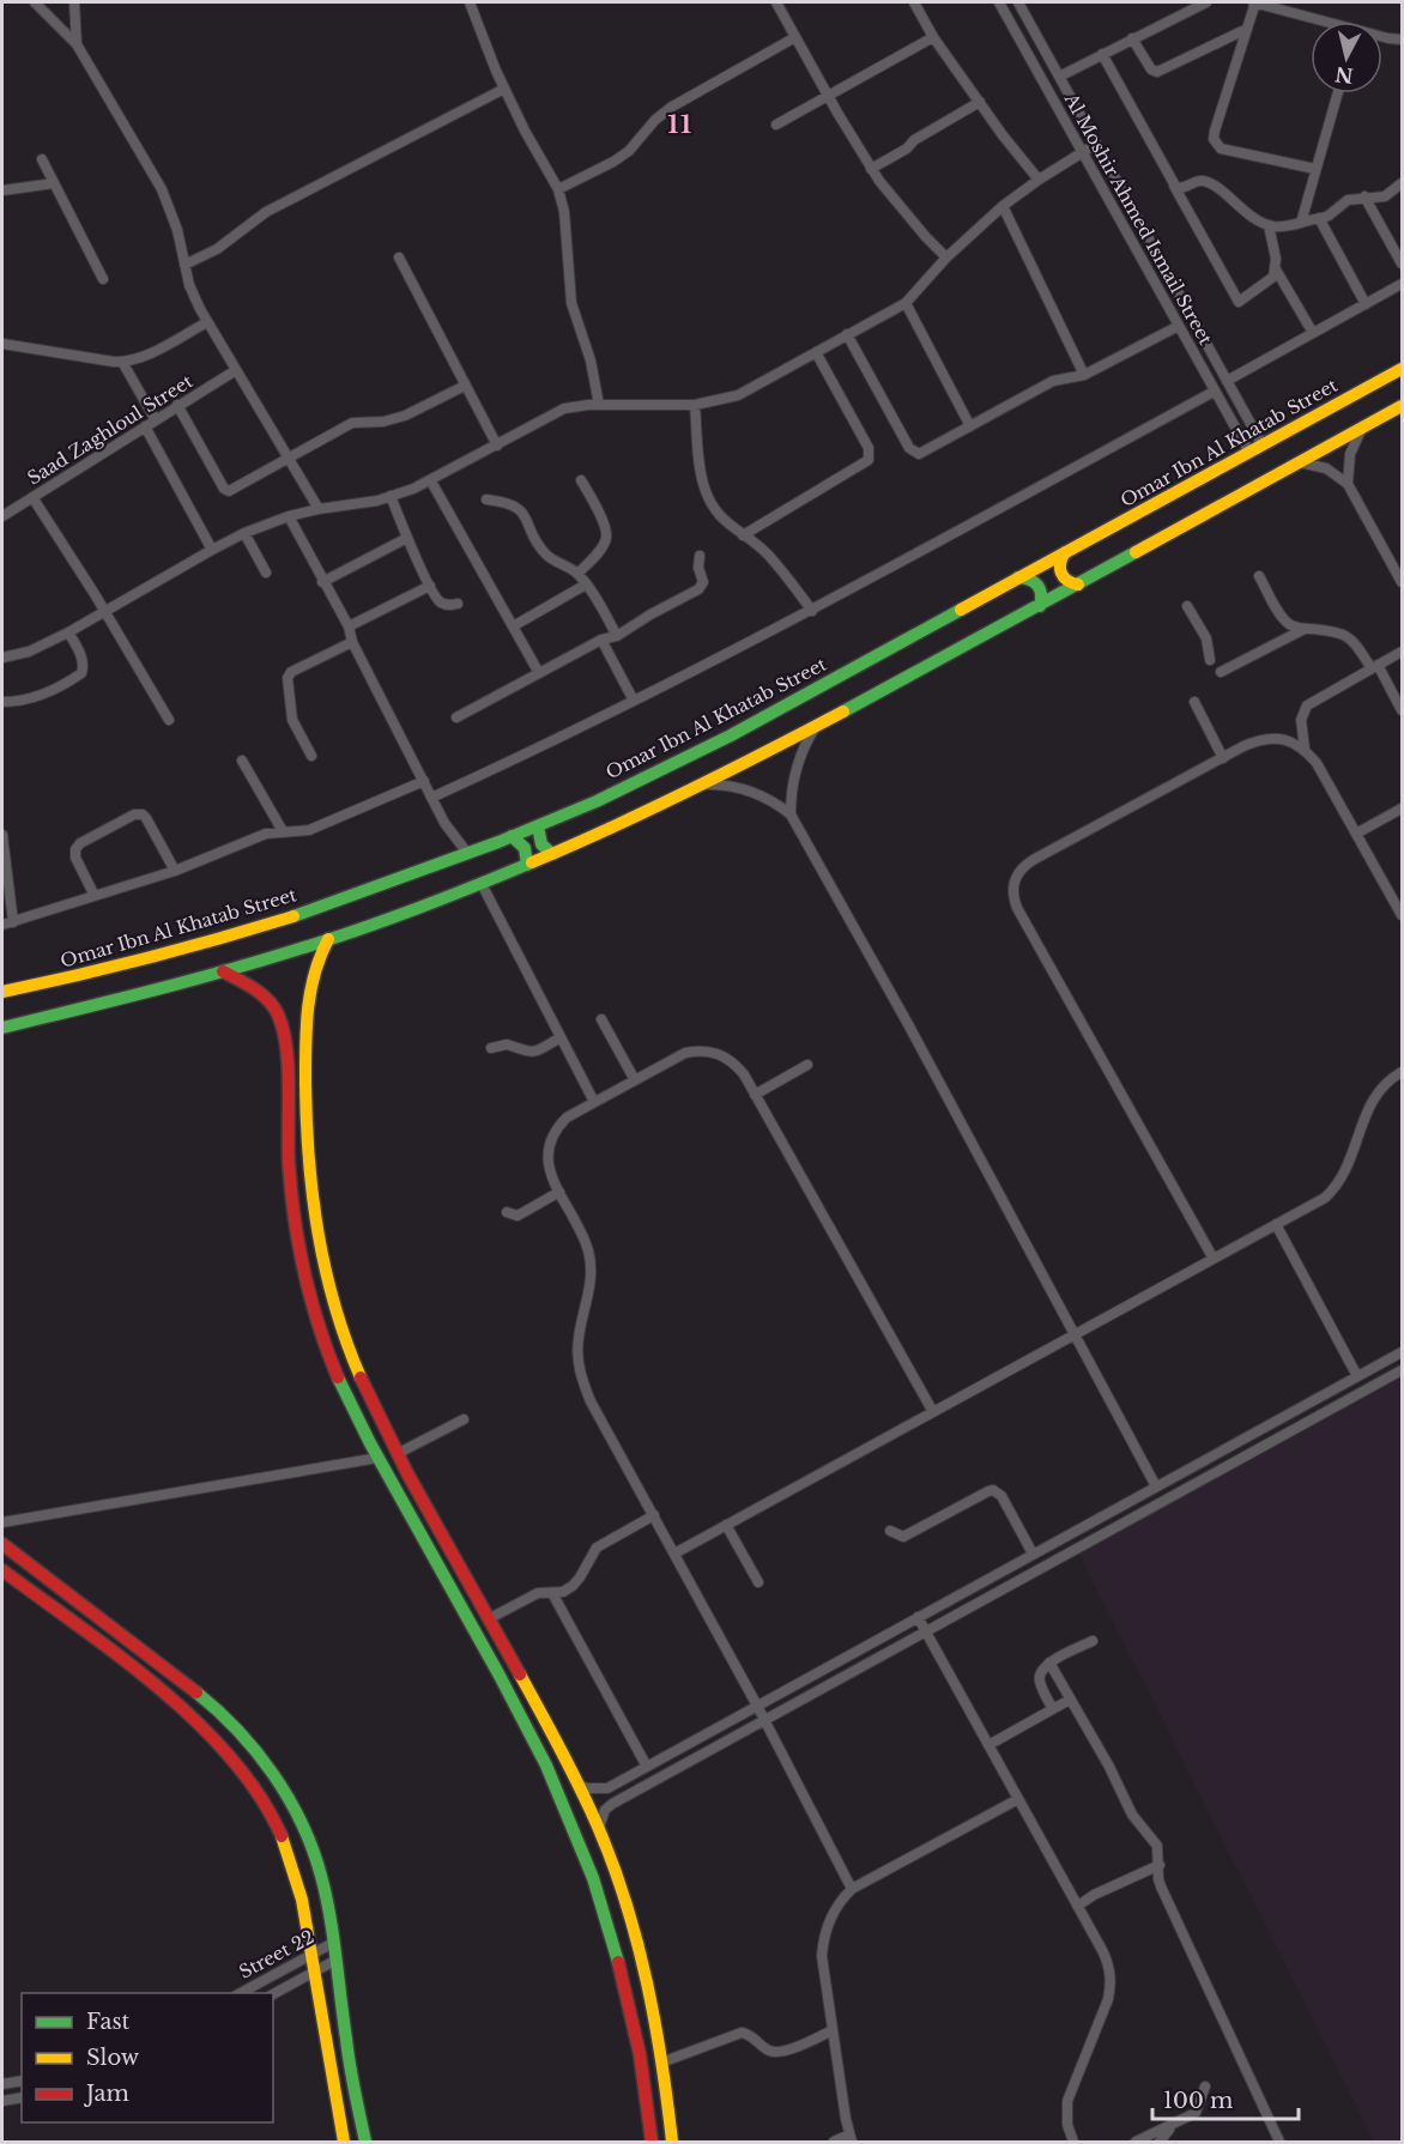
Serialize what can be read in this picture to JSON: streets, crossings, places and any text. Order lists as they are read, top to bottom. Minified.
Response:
{"streets":{"street":["Al Moshir Ahmed Ismail Street","Saad Zaghloul Street","Omar Ibn Al Khatab Street","Street 22"]},"crossings":[["Al Moshir Ahmed Ismail Street","Omar Ibn Al Khatab Street"]],"districts":["11"],"legend":["Fast","Slow","Jam"],"scale_bar":"100 m","north":"bottom"}
